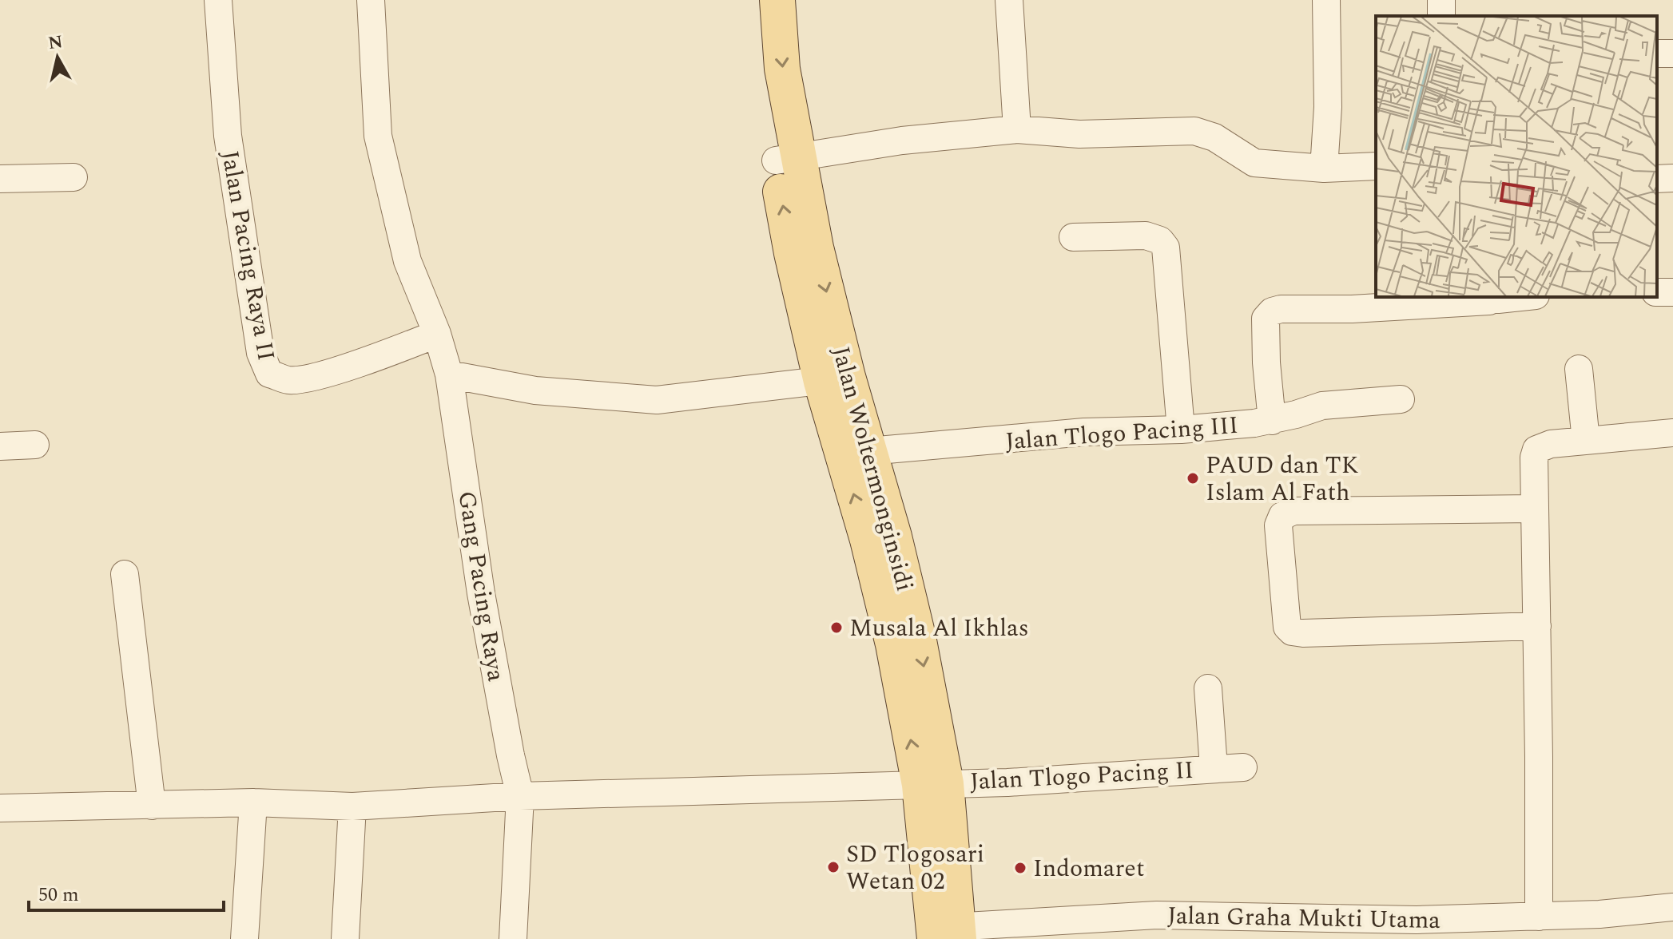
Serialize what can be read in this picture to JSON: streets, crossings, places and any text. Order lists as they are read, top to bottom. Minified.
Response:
{"streets":{"main road":["Jalan Woltermonginsidi"],"street":["Jalan Pacing Raya II","Jalan Tlogo Pacing III","Gang Pacing Raya","Jalan Tlogo Pacing II","Jalan Graha Mukti Utama"]},"crossings":[["Jalan Pacing Raya II","Gang Pacing Raya"],["Jalan Tlogo Pacing III","Jalan Woltermonginsidi"],["Jalan Woltermonginsidi","Jalan Tlogo Pacing II"],["Jalan Woltermonginsidi","Jalan Graha Mukti Utama"],["Gang Pacing Raya","Jalan Tlogo Pacing II"]],"places":["PAUD dan TK Islam Al Fath","Musala Al Ikhlas","SD Tlogosari Wetan 02","Indomaret"],"scale_bar":"50 m","north":"top"}
